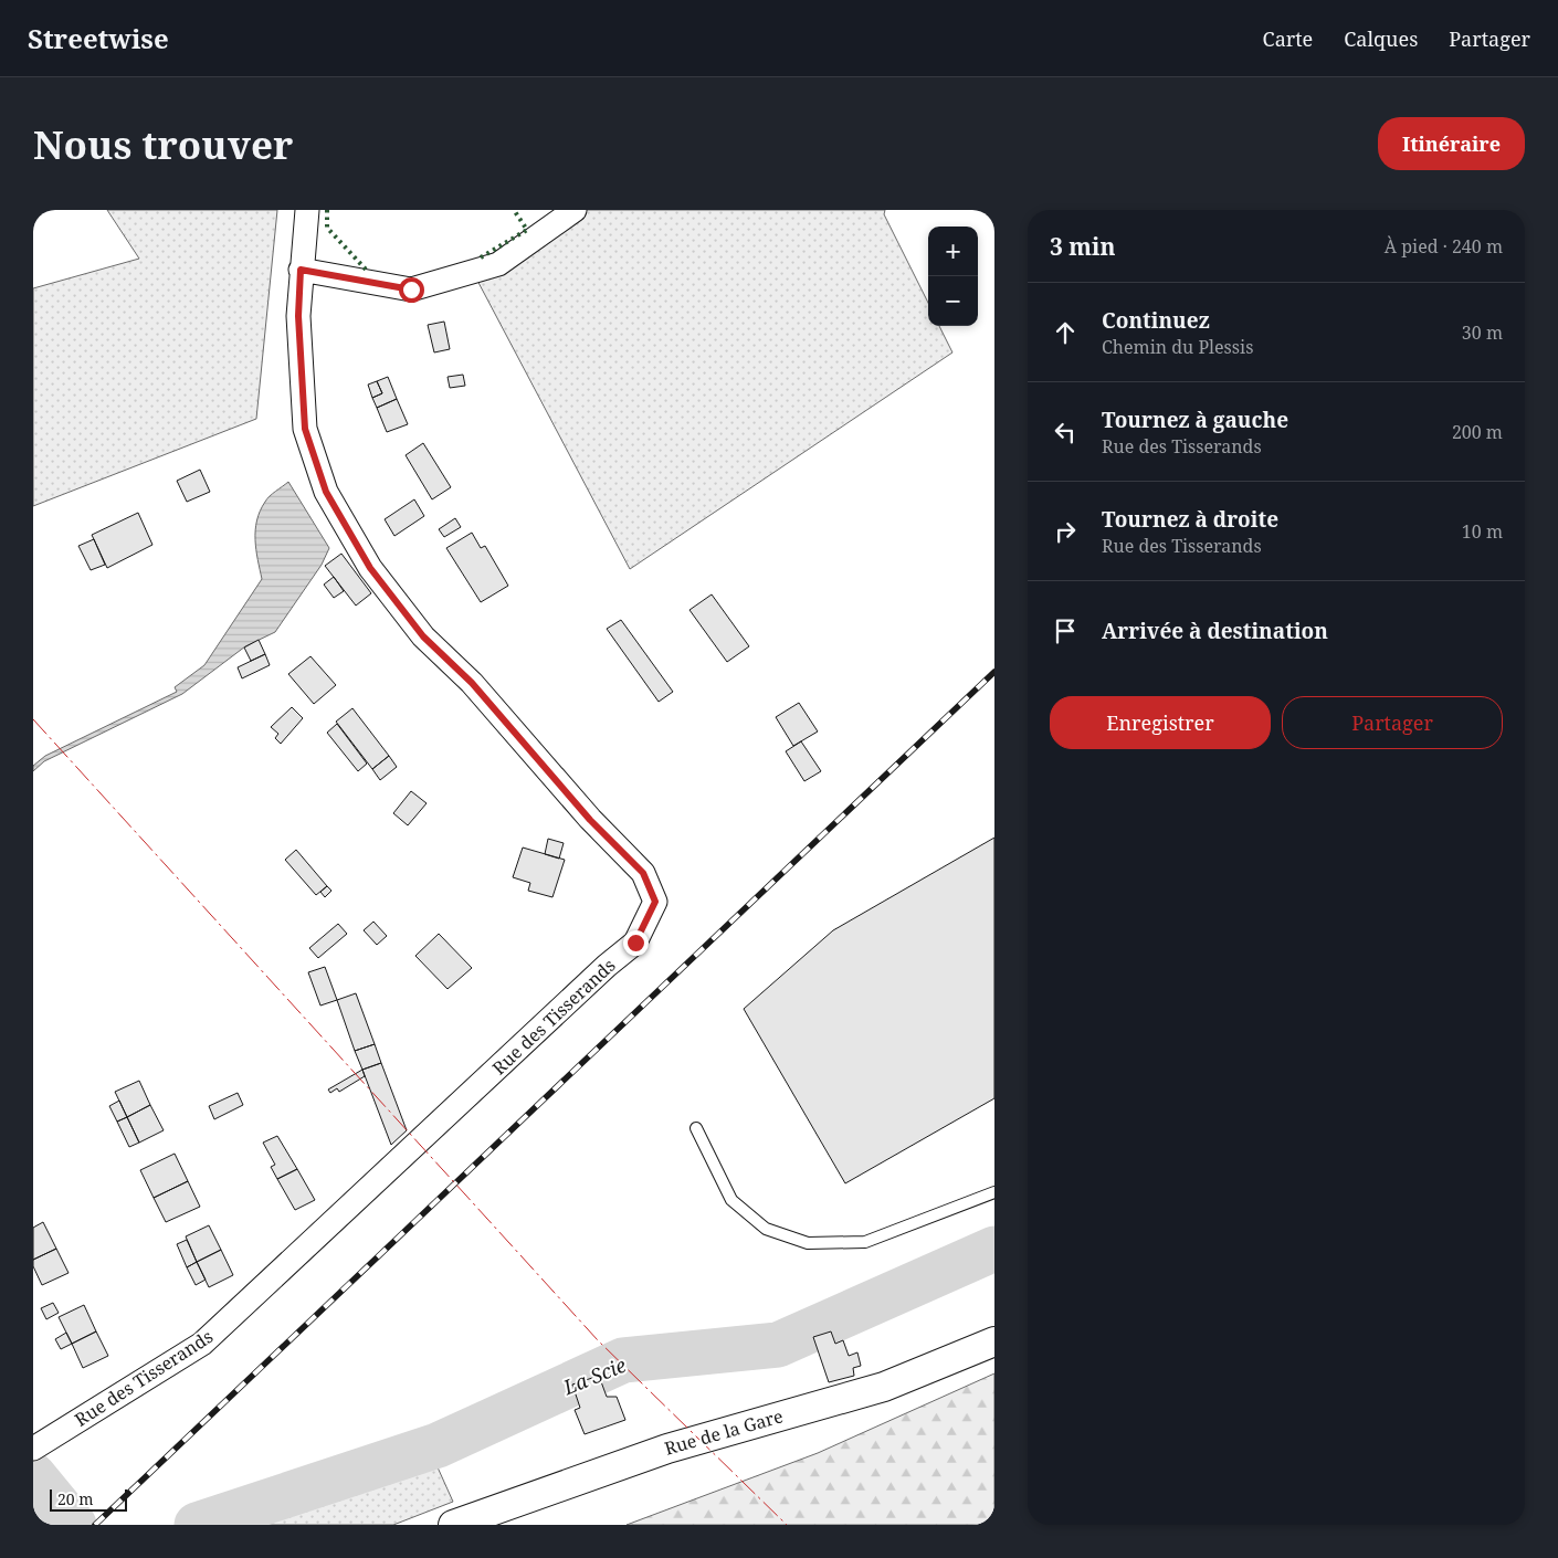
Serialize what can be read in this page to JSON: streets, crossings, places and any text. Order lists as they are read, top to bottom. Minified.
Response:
{"streets":{"street":["Rue des Tisserands","Rue de la Gare"]},"water":["La Scie"],"scale_bar":"20 m","page":{"header":"Streetwise","nav":["Carte","Calques","Partager"],"buttons":["Itinéraire",["Enregistrer","Partager"]],"title":"Nous trouver","heading":["3 min","À pied · 240 m"],"map_buttons":["+","−"],"list":[["Continuez","Chemin du Plessis","30 m"],["Tournez à gauche","Rue des Tisserands","200 m"],["Tournez à droite","Rue des Tisserands","10 m"],"Arrivée à destination"],"scale":"20 m"}}
